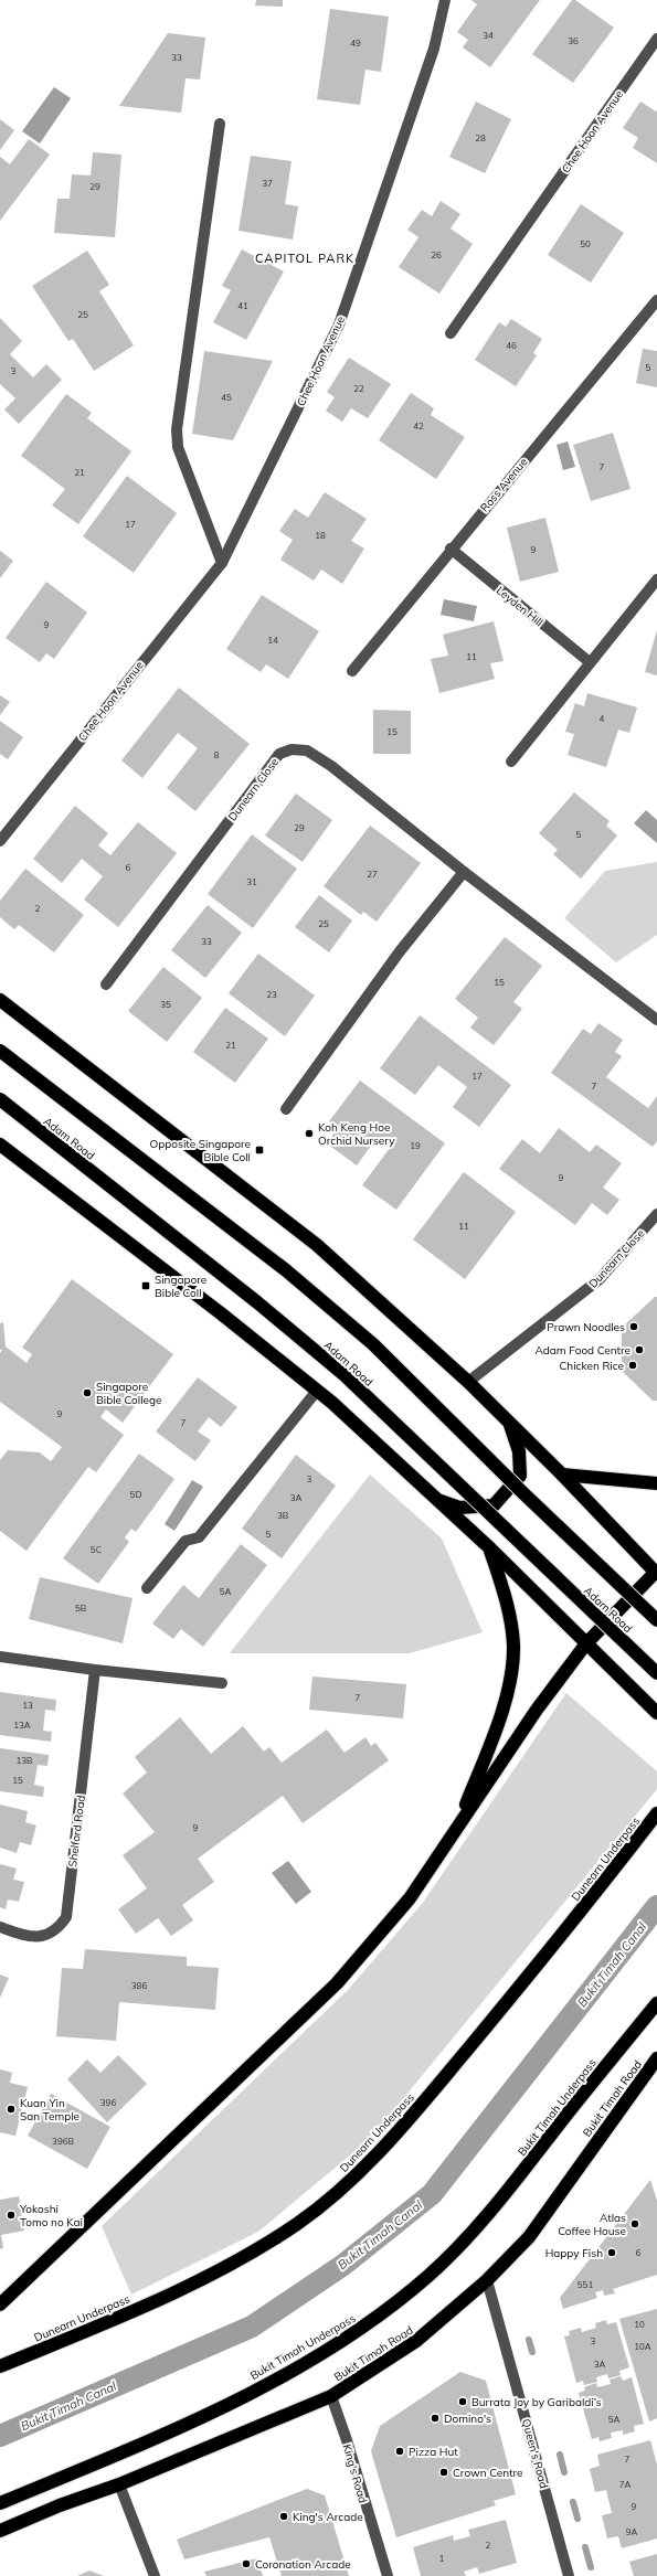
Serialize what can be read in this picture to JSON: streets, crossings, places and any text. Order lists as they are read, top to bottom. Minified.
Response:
{"streets":{"highway":["Adam Road","Dunearn Underpass","Bukit Timah Road","Bukit Timah Underpass"],"street":["Chee Hoon Avenue","Ross Avenue","Leyden Hill","Dunearn Close","Shelford Road","Queen's Road","King's Road"]},"crossings":[["Ross Avenue","Leyden Hill"],["Bukit Timah Road","Queen's Road"],["Bukit Timah Road","King's Road"]],"districts":["CAPITOL PARK"],"water":["Bukit Timah Canal"],"places":{"other":["Koh Keng Hoe Orchid Nursery","Prawn Noodles","Adam Food Centre","Chicken Rice","Singapore Bible College","Kuan Yin San Temple","Yokoshi Tomo no Kai","Atlas Coffee House","Happy Fish","Burrata Joy by Garibaldi’s","Domino's","Pizza Hut","Crown Centre","King's Arcade","Coronation Arcade"],"transit":["Opposite Singapore Bible Coll","Singapore Bible Coll"]},"house_numbers":["34","36","49","33","28","37","29","50","26","41","25","46","5","3","22","45","42","7","21","17","18","9","9","14","11","4","15","8","29","5","6","27","31","2","25","33","15","23","35","21","17","7","19","9","11","9","7","3","5D","3A","3B","5","5C","5A","5B","7","13","13A","13B","15","9","386","396","396B","6","551","10","3","10A","3A","5A","7","7A","9","9A","2","1"]}
